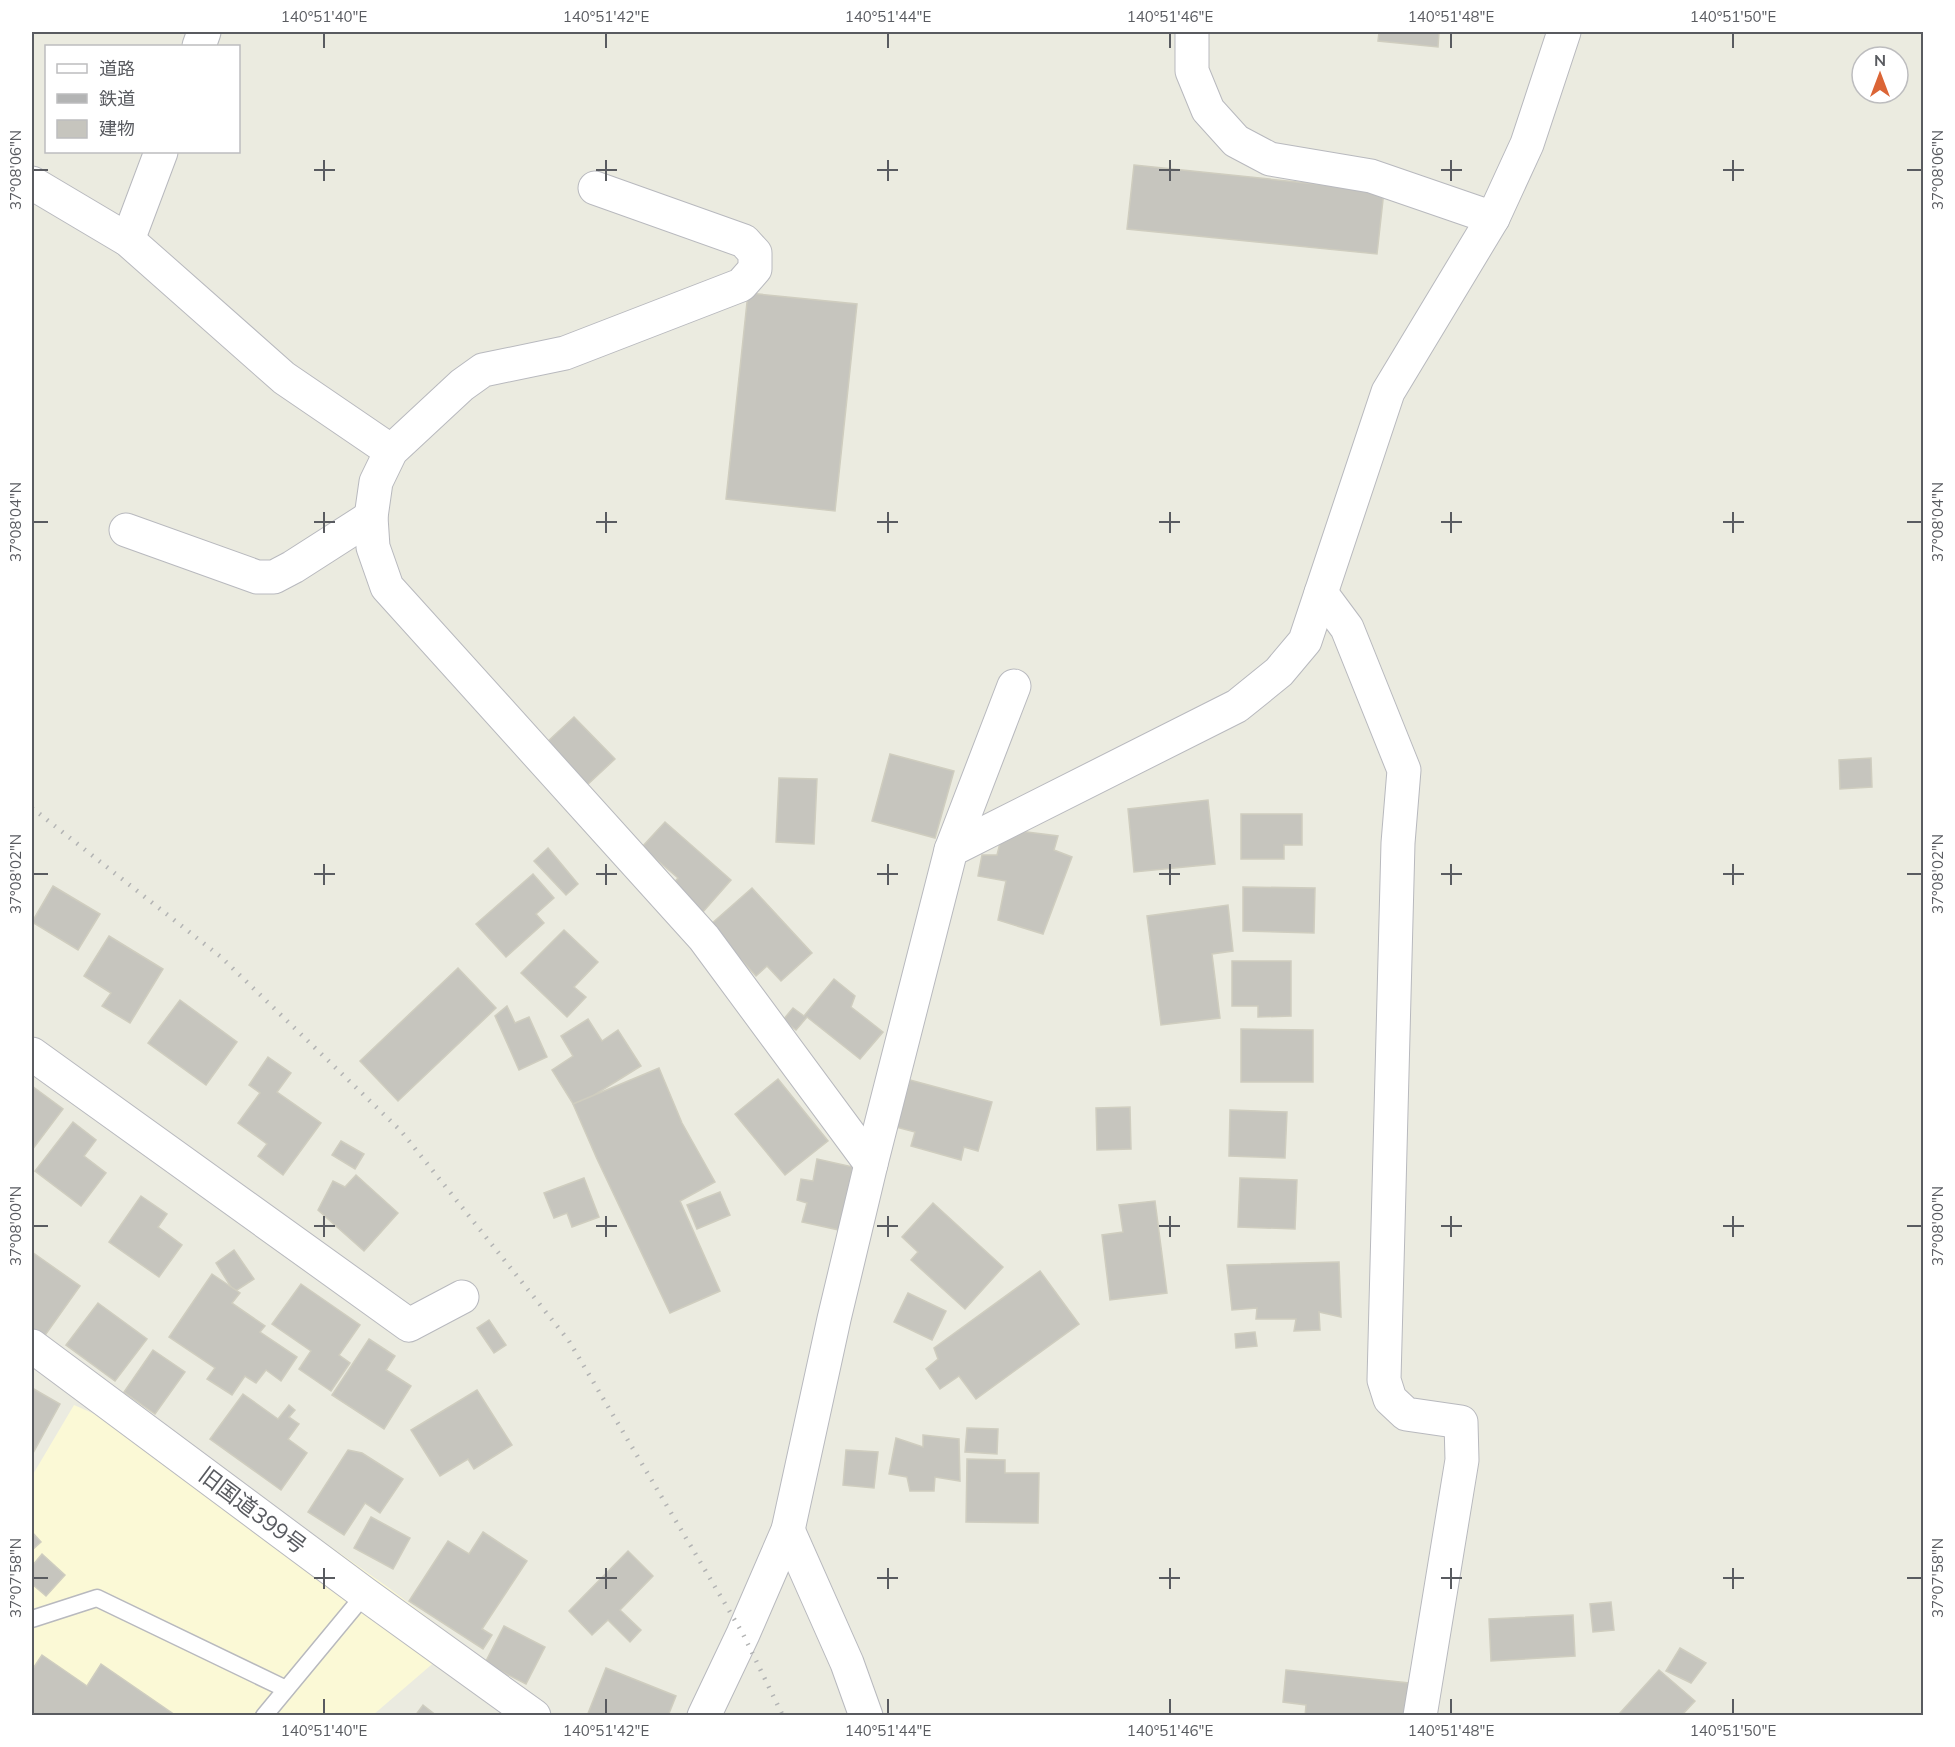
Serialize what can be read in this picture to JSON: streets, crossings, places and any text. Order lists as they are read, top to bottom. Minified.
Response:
{"streets":{"street":["旧国道399号"]},"legend":["道路","鉄道","建物"],"north":"top","coordinates":["140°51'40\"E","140°51'42\"E","140°51'44\"E","140°51'46\"E","140°51'48\"E","140°51'50\"E","37°08'06\"N","37°08'04\"N","37°08'02\"N","37°08'00\"N","37°07'58\"N"]}
